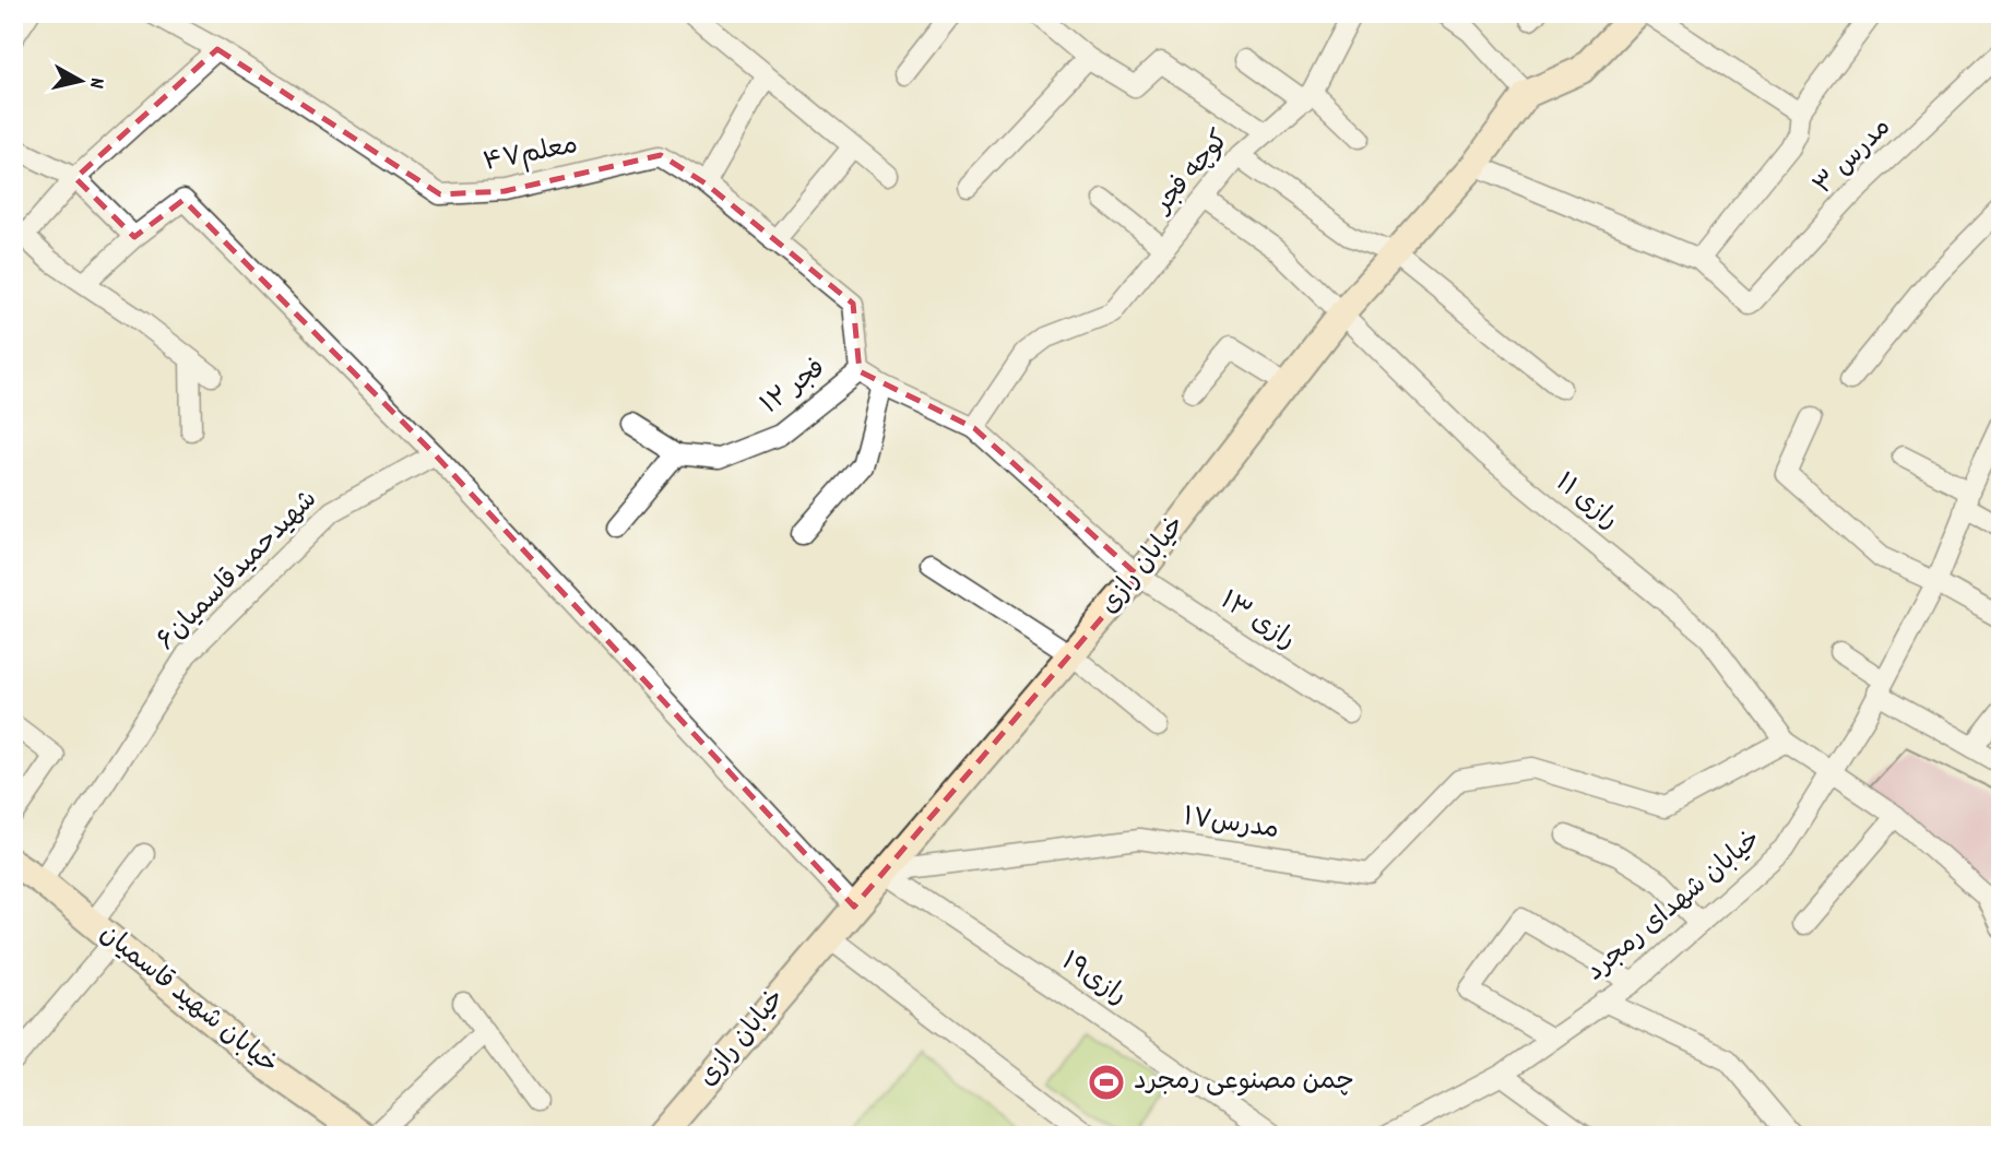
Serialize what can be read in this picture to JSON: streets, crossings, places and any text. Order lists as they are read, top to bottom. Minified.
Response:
{"streets":{"street":["معلم۴۷","مدرس ۳","کوچه فجر","فجر ۱۲","رازی ۱۱","خیابان رازی","شهیدحمیدقاسمیان۶","رازی ۱۳","مدرس۱۷","خیابان شهدای رمجرد","رازی۱۹","خیابان شهید قاسمیان"]},"crossings":[["معلم۴۷","فجر ۱۲"],["معلم۴۷","رازی ۱۳"],["کوچه فجر","رازی ۱۱"],["کوچه فجر","رازی ۱۳"],["فجر ۱۲","رازی ۱۳"],["رازی ۱۱","خیابان رازی"],["رازی ۱۱","مدرس۱۷"],["رازی ۱۱","خیابان شهدای رمجرد"],["خیابان رازی","رازی ۱۳"],["خیابان رازی","مدرس۱۷"],["خیابان رازی","رازی۱۹"],["شهیدحمیدقاسمیان۶","خیابان شهید قاسمیان"],["مدرس۱۷","رازی۱۹"]],"places":{"sports":["چمن مصنوعی رمجرد"]},"north":"right"}
